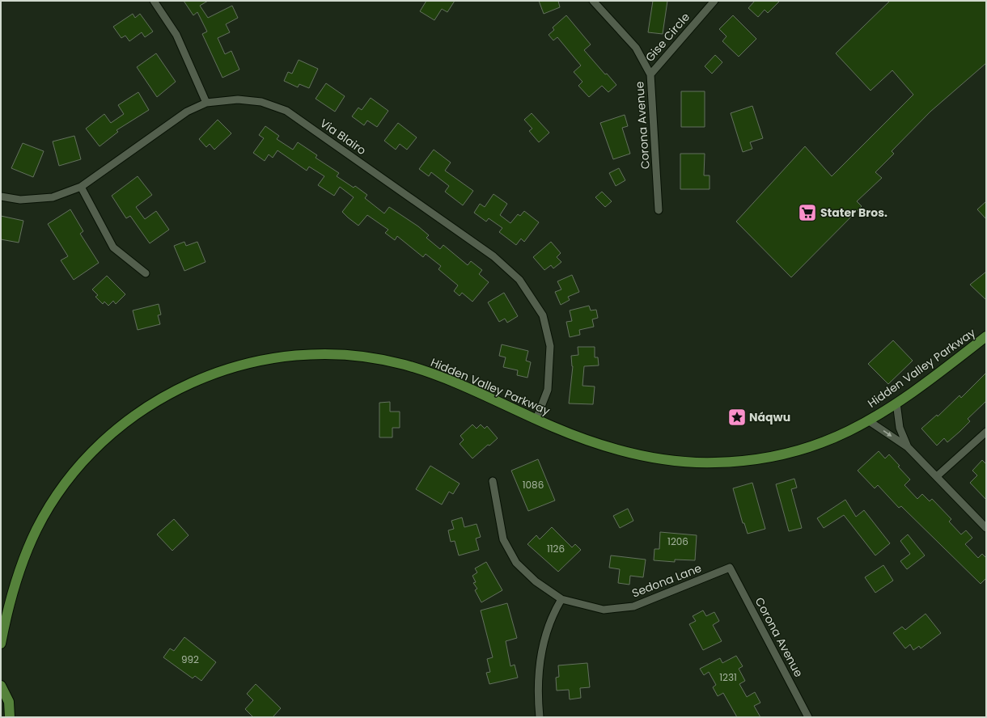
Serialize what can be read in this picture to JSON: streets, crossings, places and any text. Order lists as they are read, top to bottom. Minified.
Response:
{"streets":{"main road":["Hidden Valley Parkway"],"street":["Gise Circle","Corona Avenue","Via Blairo","Sedona Lane"]},"crossings":[["Gise Circle","Corona Avenue"],["Corona Avenue","Sedona Lane"],["Via Blairo","Hidden Valley Parkway"]],"places":{"supermarket":["Stater Bros."],"place":["Náqwu"]},"house_numbers":["1086","1206","1126","992","1231"]}
